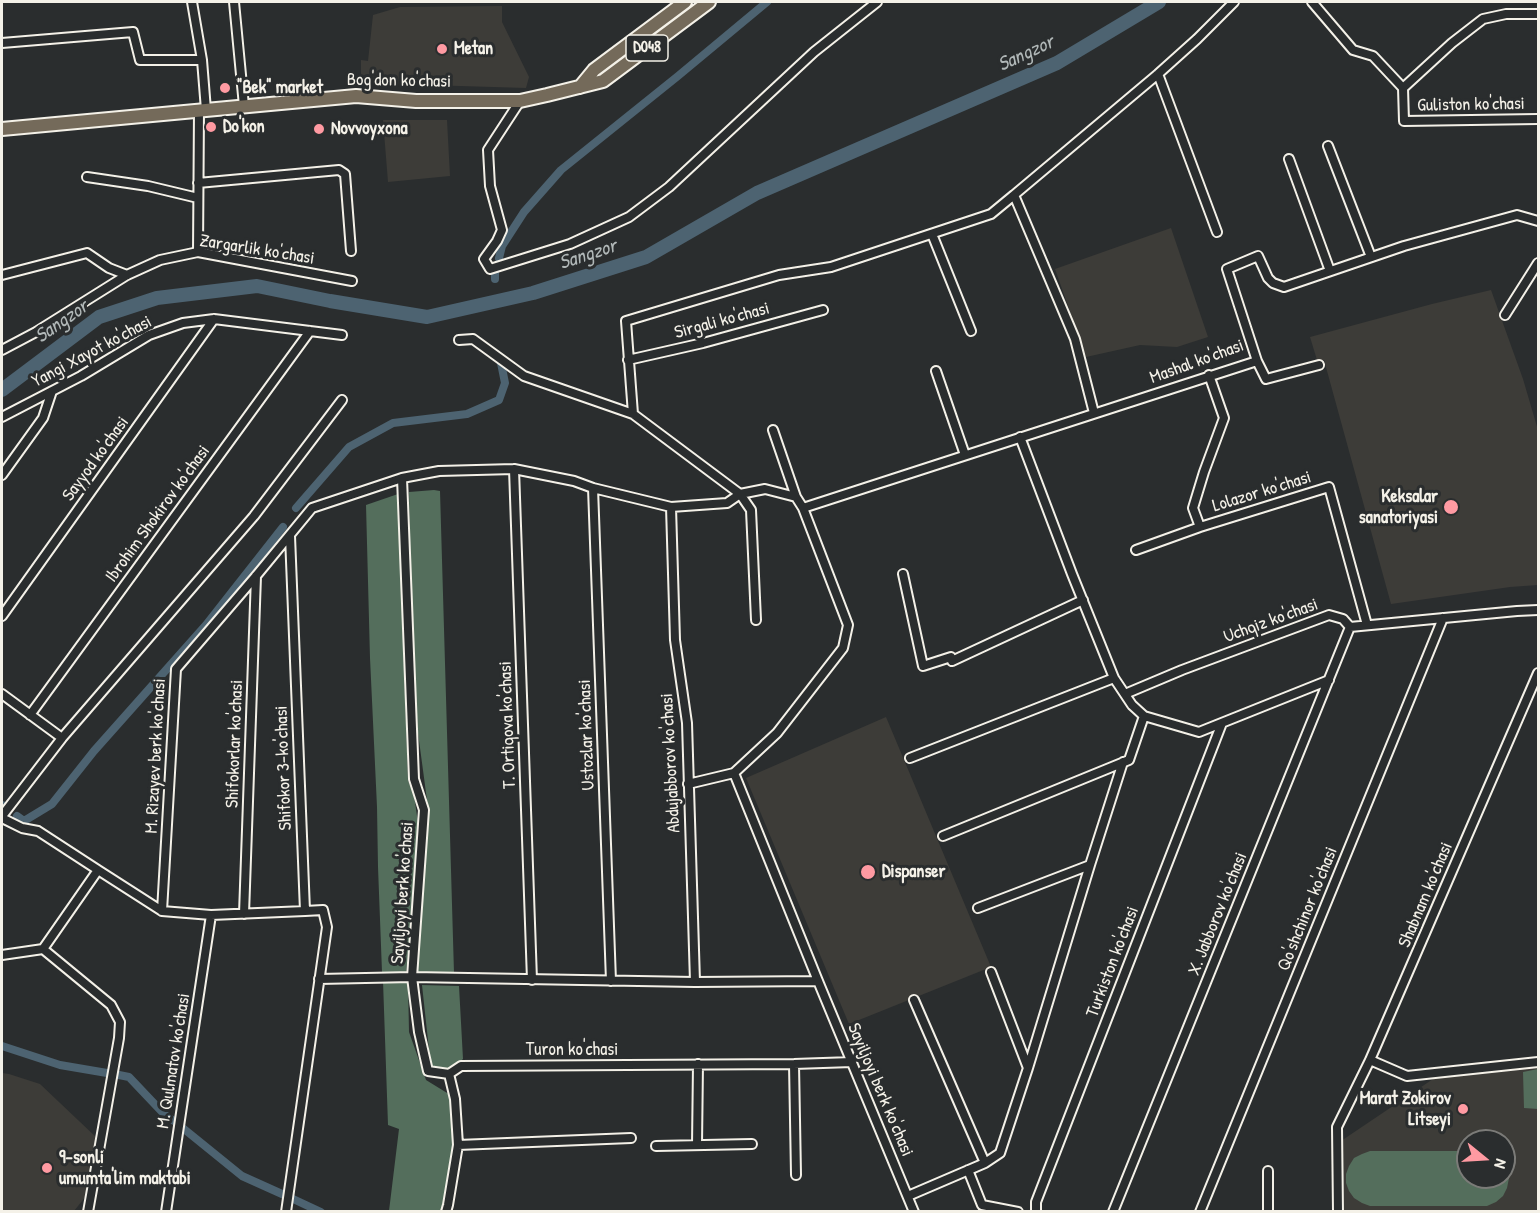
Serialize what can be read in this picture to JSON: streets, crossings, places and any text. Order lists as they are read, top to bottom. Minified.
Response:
{"streets":{"main road":["D048","Bog'don ko'chasi"],"street":["Guliston ko'chasi","Zargarlik ko'chasi","Sirgali ko'chasi","Yangi Xayot ko'chasi","Mashal ko'chasi","Sayyod ko'chasi","Lolazor ko'chasi","Ibrohim Shokirov ko'chasi","Uchqiz ko'chasi","T. Ortiqova ko'chasi","Ustozlar ko'chasi","Shifokorlar ko'chasi","M. Rizayev berk ko'chasi","Abdujabborov ko'chasi","Shifokor 3-ko'chasi","Sayiljoyi berk ko'chasi","Shabnam ko'chasi","Qo'shchinor ko'chasi","X. Jabborov ko'chasi","Turkiston ko'chasi","Turon ko'chasi","M. Qulmatov ko'chasi"]},"crossings":[["D048","Bog'don ko'chasi"],["Yangi Xayot ko'chasi","Sayyod ko'chasi"],["Yangi Xayot ko'chasi","Ibrohim Shokirov ko'chasi"],["Lolazor ko'chasi","Uchqiz ko'chasi"],["Uchqiz ko'chasi","Qo'shchinor ko'chasi"],["Uchqiz ko'chasi","X. Jabborov ko'chasi"],["T. Ortiqova ko'chasi","M. Rizayev berk ko'chasi"],["T. Ortiqova ko'chasi","Sayiljoyi berk ko'chasi"],["Ustozlar ko'chasi","M. Rizayev berk ko'chasi"],["Ustozlar ko'chasi","Sayiljoyi berk ko'chasi"],["Shifokorlar ko'chasi","M. Rizayev berk ko'chasi"],["M. Rizayev berk ko'chasi","Abdujabborov ko'chasi"],["M. Rizayev berk ko'chasi","Shifokor 3-ko'chasi"],["M. Rizayev berk ko'chasi","Sayiljoyi berk ko'chasi"],["Abdujabborov ko'chasi","Sayiljoyi berk ko'chasi"],["Sayiljoyi berk ko'chasi","Turon ko'chasi"]],"water":["Sangzor"],"places":["Metan","\"Bek\" market","Do'kon","Novvoyxona","Keksalar sanatoriyasi","Dispanser","Marat Zokirov Litseyi","9-sonli umumta'lim maktabi"],"north":"right"}
